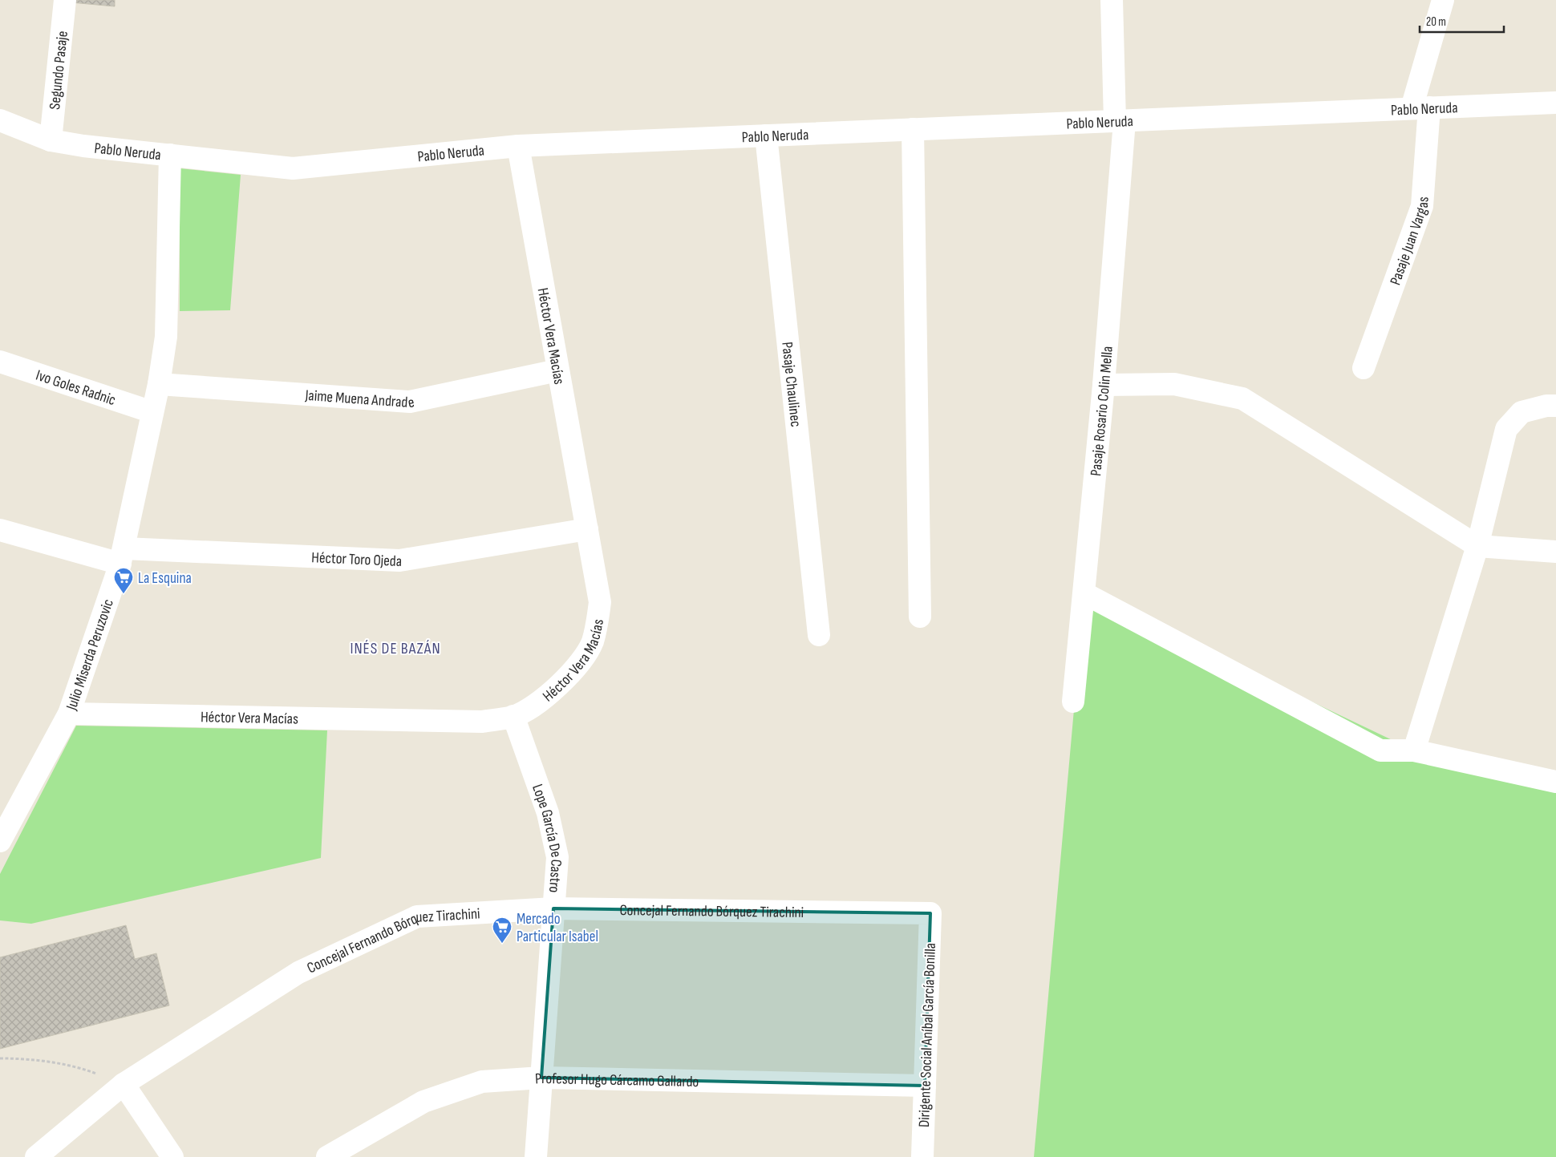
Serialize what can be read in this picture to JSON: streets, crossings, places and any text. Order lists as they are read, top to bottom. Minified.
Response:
{"streets":{"street":["Segundo Pasaje","Pablo Neruda","Pasaje Juan Vargas","Héctor Vera Macías","Pasaje Chaulinec","Ivo Goles Radnic","Jaime Muena Andrade","Pasaje Rosario Colin Mella","Héctor Toro Ojeda","Julio Miserda Peruzovic","Lope García De Castro","Concejal Fernando Bórquez Tirachini","Dirigente Social Aníbal García Bonilla","Profesor Hugo Cárcamo Gallardo"]},"crossings":[["Segundo Pasaje","Pablo Neruda"],["Pablo Neruda","Pasaje Juan Vargas"],["Pablo Neruda","Héctor Vera Macías"],["Pablo Neruda","Pasaje Chaulinec"],["Pablo Neruda","Pasaje Rosario Colin Mella"],["Pablo Neruda","Julio Miserda Peruzovic"],["Héctor Vera Macías","Jaime Muena Andrade"],["Héctor Vera Macías","Héctor Toro Ojeda"],["Héctor Vera Macías","Julio Miserda Peruzovic"],["Héctor Vera Macías","Lope García De Castro"],["Ivo Goles Radnic","Julio Miserda Peruzovic"],["Jaime Muena Andrade","Julio Miserda Peruzovic"],["Héctor Toro Ojeda","Julio Miserda Peruzovic"],["Lope García De Castro","Concejal Fernando Bórquez Tirachini"],["Lope García De Castro","Profesor Hugo Cárcamo Gallardo"],["Concejal Fernando Bórquez Tirachini","Dirigente Social Aníbal García Bonilla"],["Dirigente Social Aníbal García Bonilla","Profesor Hugo Cárcamo Gallardo"]],"districts":["INÉS DE BAZÁN"],"places":{"supermarket":["La Esquina","Mercado Particular Isabel"]},"scale_bar":"20 m"}
